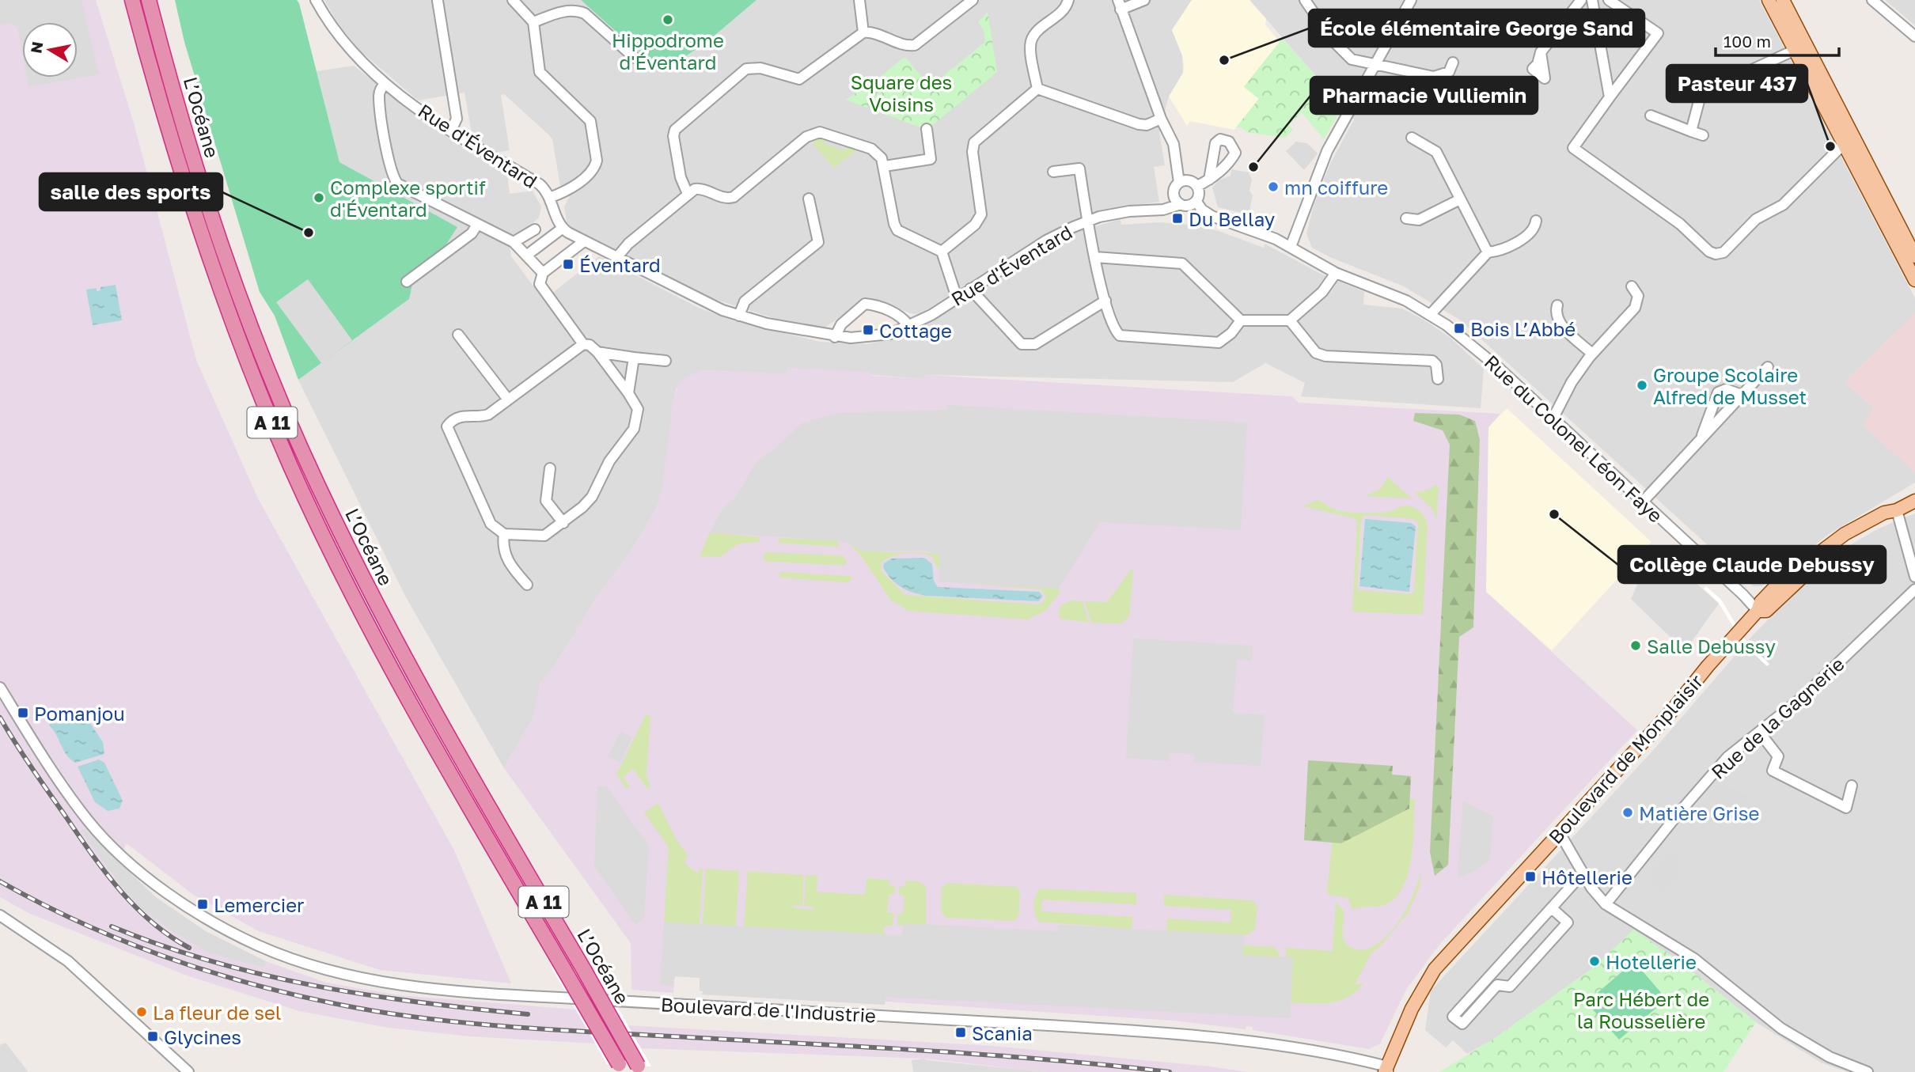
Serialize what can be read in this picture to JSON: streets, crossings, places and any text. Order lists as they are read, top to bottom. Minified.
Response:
{"streets":{"highway":["L’Océane","A 11"],"main road":["Boulevard de Monplaisir"],"street":["Rue d'Éventard","Rue du Colonel Léon Faye","Rue de la Gagnerie","Boulevard de l'Industrie"]},"crossings":[["Rue d'Éventard","Rue du Colonel Léon Faye"],["Rue du Colonel Léon Faye","Boulevard de Monplaisir"],["Boulevard de Monplaisir","Boulevard de l'Industrie"]],"parks":["Square des Voisins","Parc Hébert de la Rousselière"],"places":{"other":["Hippodrome d'Éventard","École élémentaire George Sand","Pasteur 437","Pharmacie Vulliemin","mn coiffure","Complexe sportif d'Éventard","salle des sports","Groupe Scolaire Alfred de Musset","Collège Claude Debussy","Salle Debussy","Matière Grise","Hotellerie","La fleur de sel"],"transit":["Du Bellay","Éventard","Bois L’Abbé","Cottage","Pomanjou","Hôtellerie","Lemercier","Scania","Glycines"]},"scale_bar":"100 m","north":"left"}
